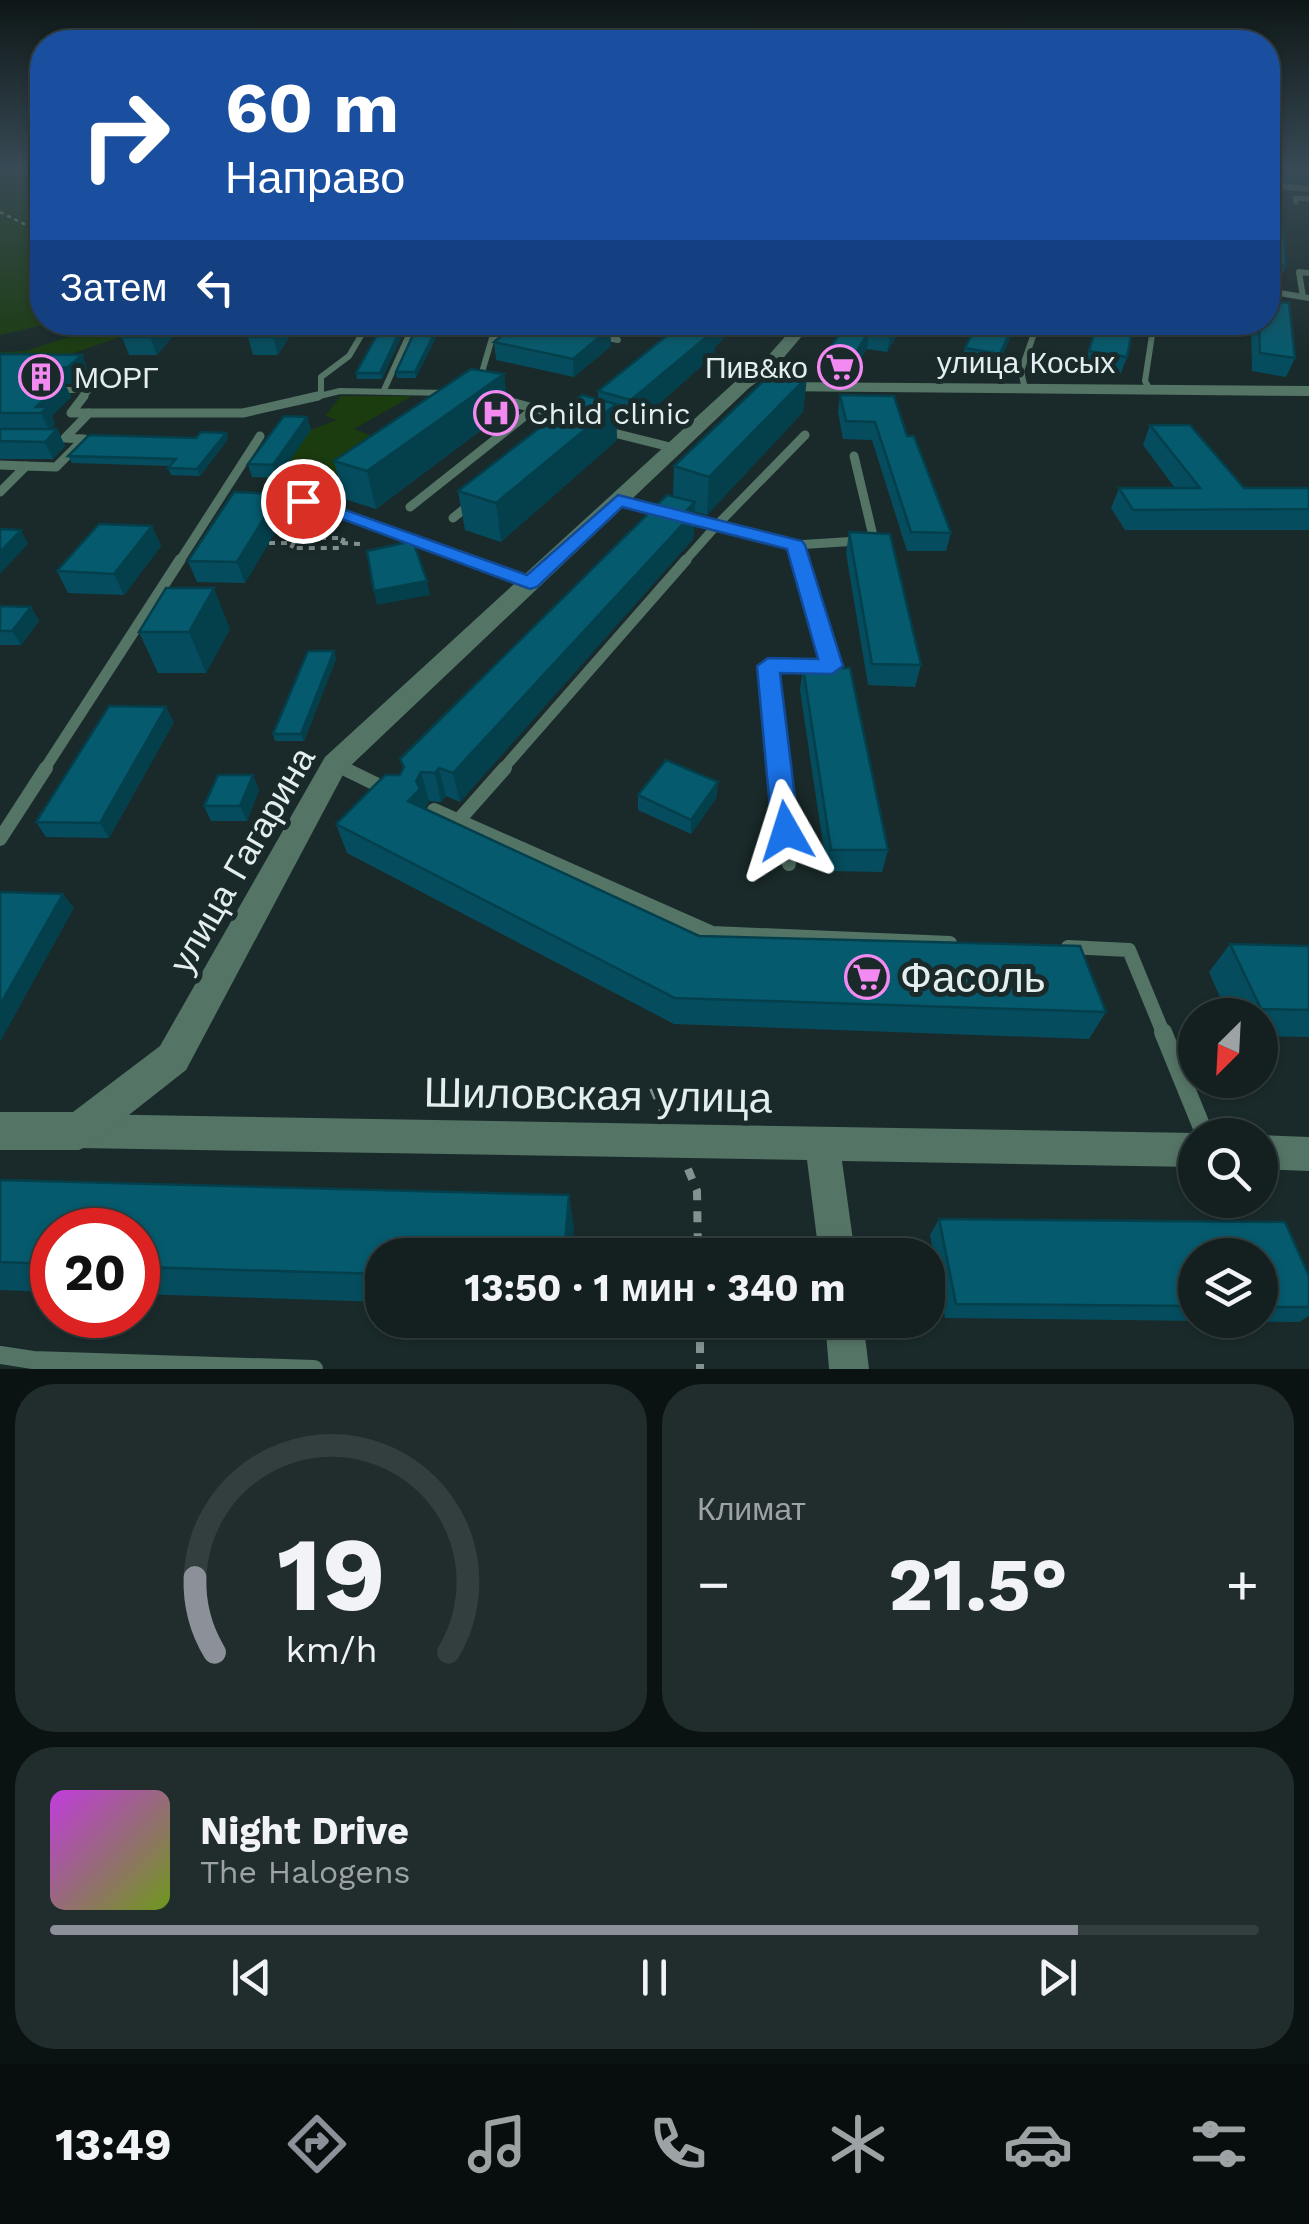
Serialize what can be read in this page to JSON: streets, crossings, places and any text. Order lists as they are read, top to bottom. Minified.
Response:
{"streets":{"street":["улица Косых","улица Гагарина","Шиловская улица"]},"crossings":[["улица Косых","улица Гагарина"],["улица Гагарина","Шиловская улица"]],"places":{"supermarket":["Пив&ко","Фасоль"],"building":["МОРГ"],"hospital":["Child clinic"]},"north":"bottom left","page":{"turn":["60 m","Направо"],"then":"Затем","limit":"20","trip":"13:50 · 1 мин · 340 m","tile":"Климат","heat":["−","21.5°","+"],"song":["Night Drive","The Halogens"],"tabs":"13:49","gauge":["19","km/h"]}}
